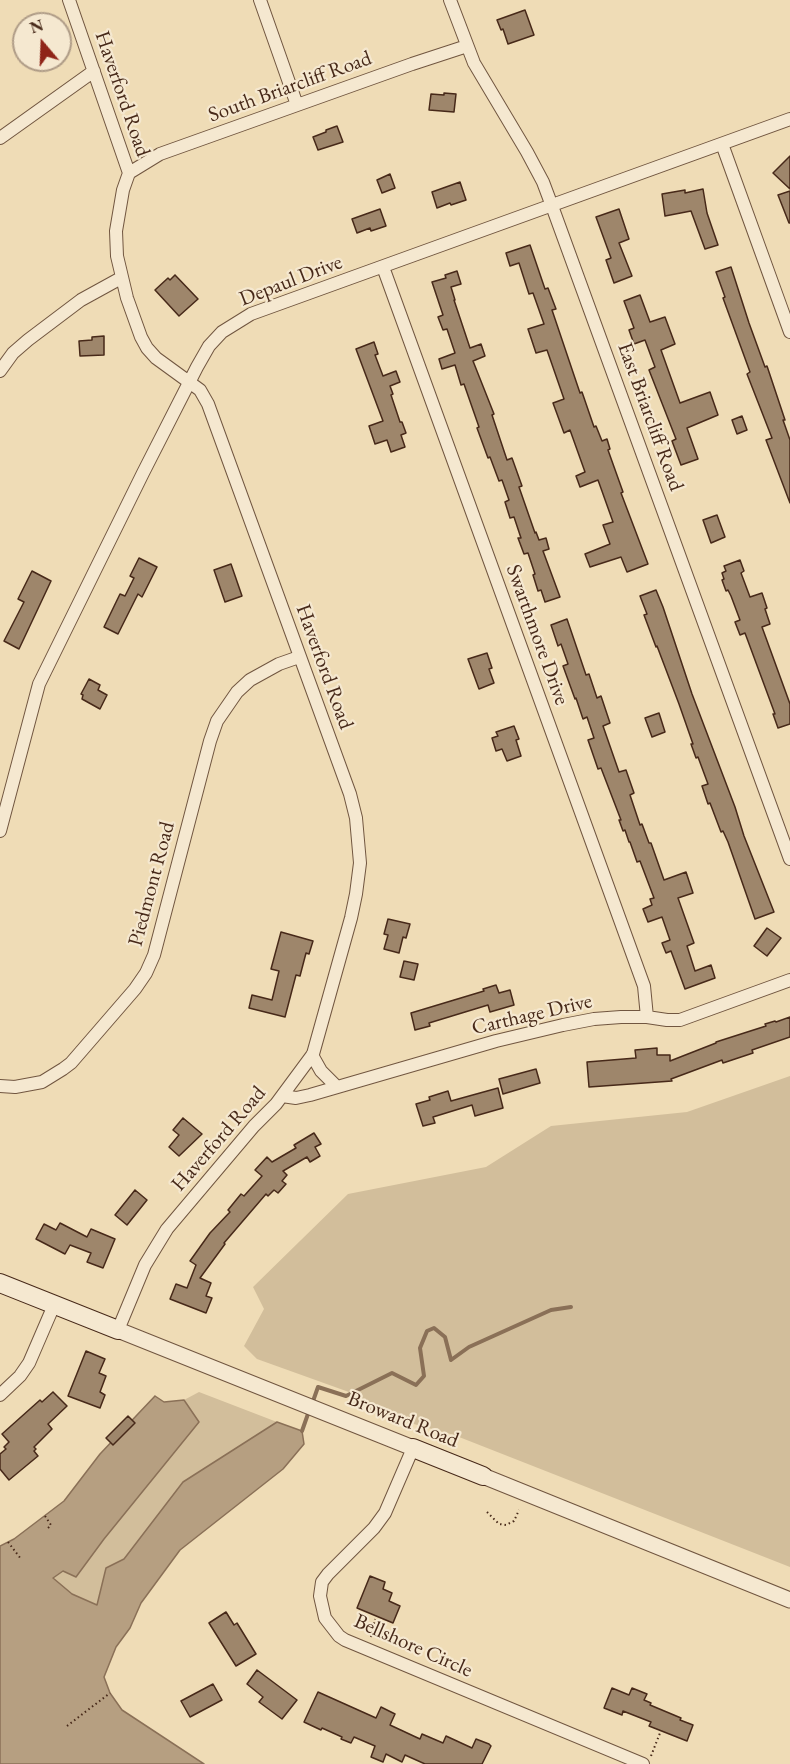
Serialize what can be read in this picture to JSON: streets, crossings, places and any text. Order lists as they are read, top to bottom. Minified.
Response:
{"streets":{"main road":["Broward Road"],"street":["South Briarcliff Road","Haverford Road","Depaul Drive","East Briarcliff Road","Swarthmore Drive","Piedmont Road","Carthage Drive","Bellshore Circle"]},"crossings":[["South Briarcliff Road","Haverford Road"],["South Briarcliff Road","East Briarcliff Road"],["Haverford Road","Depaul Drive"],["Haverford Road","Piedmont Road"],["Haverford Road","Carthage Drive"],["Haverford Road","Broward Road"],["Depaul Drive","East Briarcliff Road"],["Depaul Drive","Swarthmore Drive"],["Swarthmore Drive","Carthage Drive"],["Broward Road","Bellshore Circle"]],"north":"top"}
